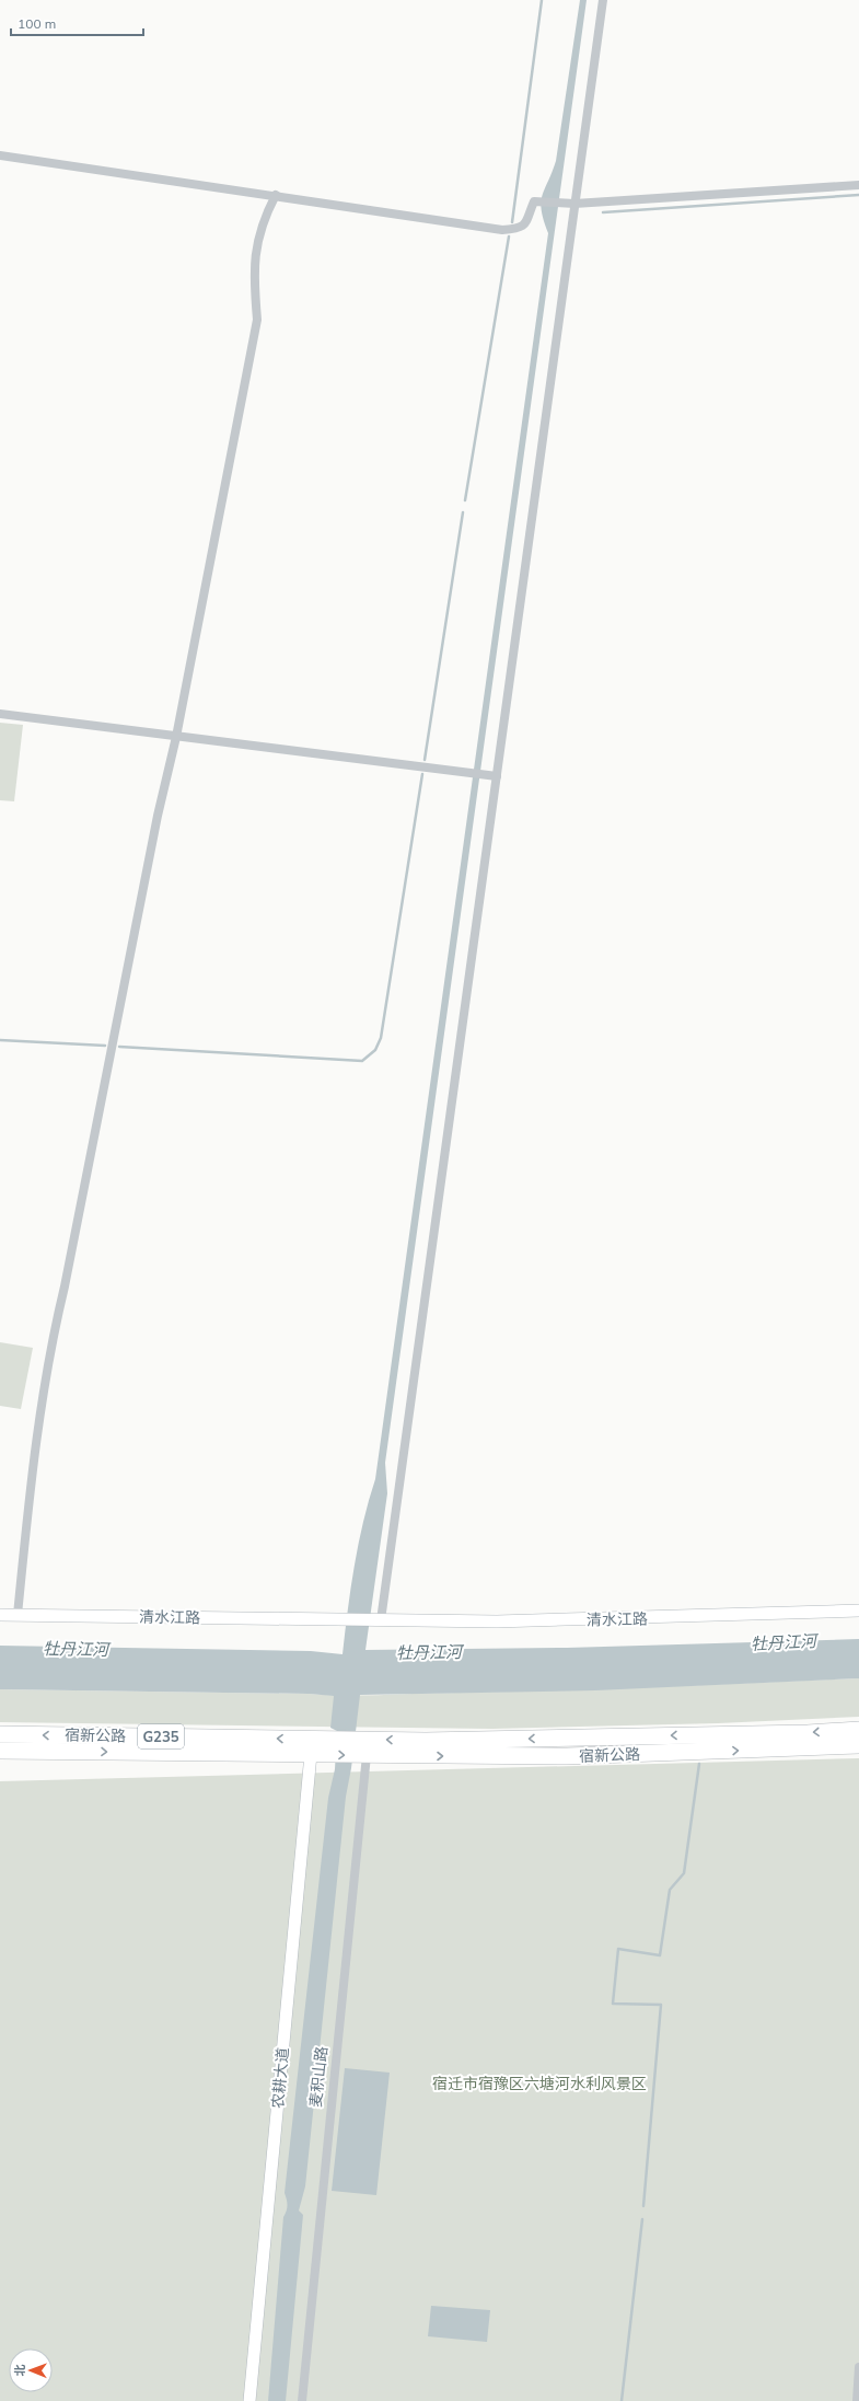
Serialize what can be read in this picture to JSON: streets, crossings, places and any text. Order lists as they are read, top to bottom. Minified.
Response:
{"streets":{"highway":["宿新公路","G235"],"street":["清水江路","麦积山路","农耕大道"]},"crossings":[["宿新公路","麦积山路"],["宿新公路","农耕大道"]],"water":["牡丹江河"],"parks":["宿迁市宿豫区六塘河水利风景区"],"scale_bar":"100 m","north":"left"}
